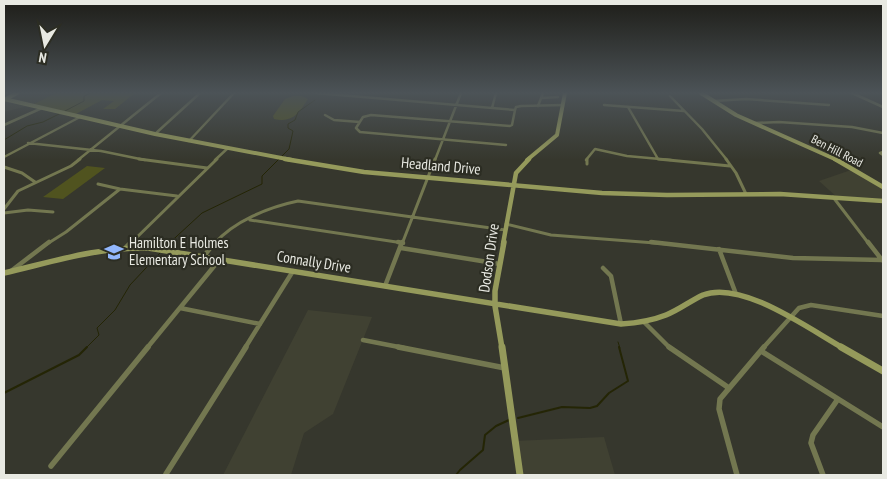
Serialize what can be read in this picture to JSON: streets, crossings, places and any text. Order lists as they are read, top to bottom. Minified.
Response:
{"streets":{"street":["Ben Hill Road","Headland Drive","Dodson Drive","Connally Drive"]},"crossings":[["Headland Drive","Dodson Drive"],["Dodson Drive","Connally Drive"]],"places":{"school or university":["Hamilton E Holmes Elementary School"]},"north":"bottom"}
